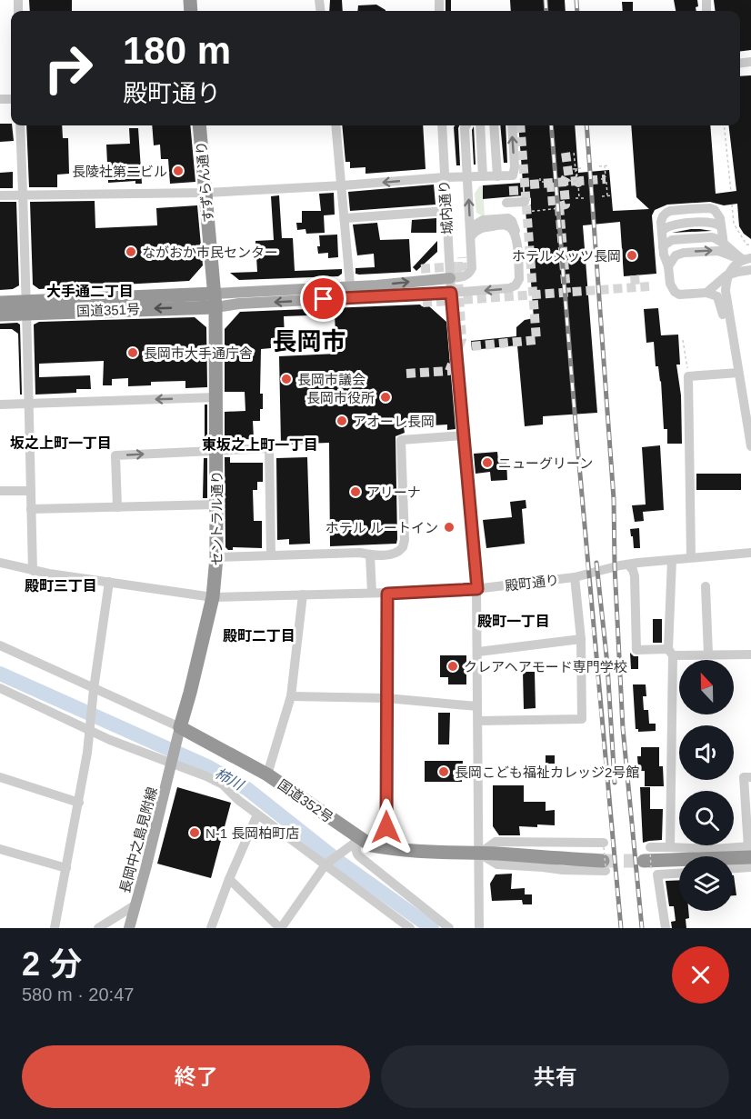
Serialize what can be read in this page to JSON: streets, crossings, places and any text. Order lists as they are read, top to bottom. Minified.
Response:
{"streets":{"highway":["すずらん通り","国道351号","セントラル通り","国道352号"],"main road":["長岡中之島見附線"],"street":["城内通り","殿町通り"]},"crossings":[["すずらん通り","国道351号"],["すずらん通り","セントラル通り"],["城内通り","殿町通り"],["城内通り","国道352号"],["国道351号","セントラル通り"],["セントラル通り","殿町通り"],["国道352号","長岡中之島見附線"]],"districts":["大手通二丁目","長岡市","坂之上町一丁目","東坂之上町一丁目","殿町三丁目","殿町一丁目","殿町二丁目"],"water":["柿川"],"places":["長陵社第二ビル","ながおか市民センター","ホテルメッツ長岡","長岡市大手通庁舎","長岡市議会","長岡市役所","アオーレ長岡","ニューグリーン","アリーナ","ホテル ルートイン","クレアヘアモード専門学校","長岡こども福祉カレッジ2号館","N-1 長岡柏町店"],"north":"top","page":{"turn":["180 m","殿町通り"],"heading":["2 分","580 m · 20:47"],"buttons":["終了","共有"]}}
